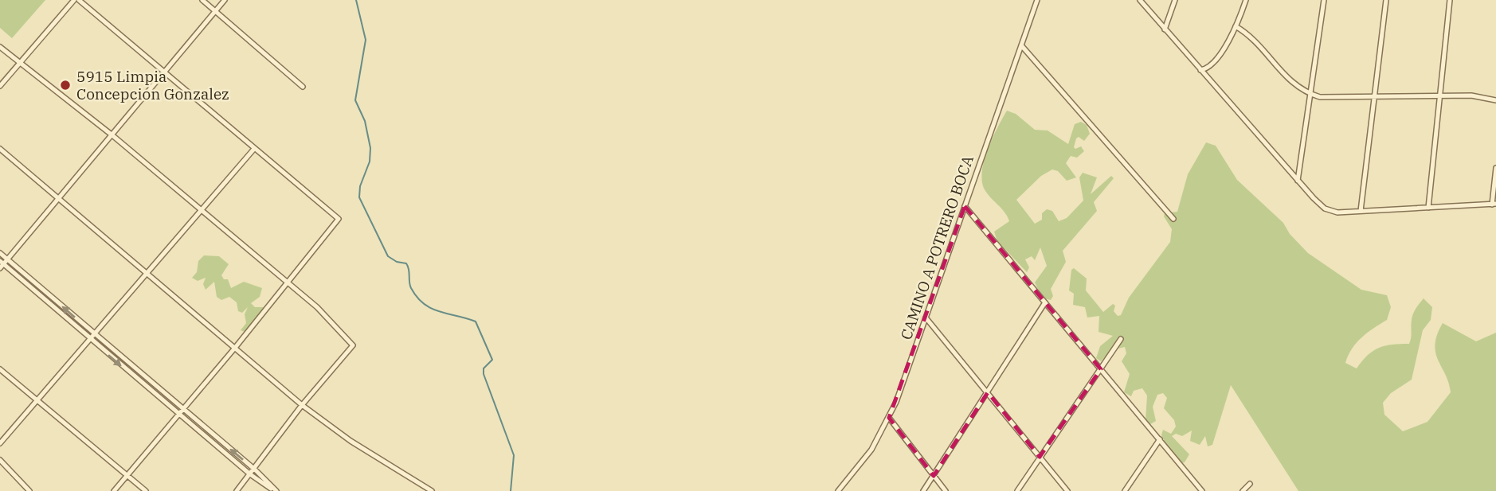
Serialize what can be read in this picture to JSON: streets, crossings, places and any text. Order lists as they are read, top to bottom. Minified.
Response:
{"streets":{"street":["CAMINO A POTRERO BOCA"]},"places":["5915 Limpia Concepcion Gonzalez"]}
